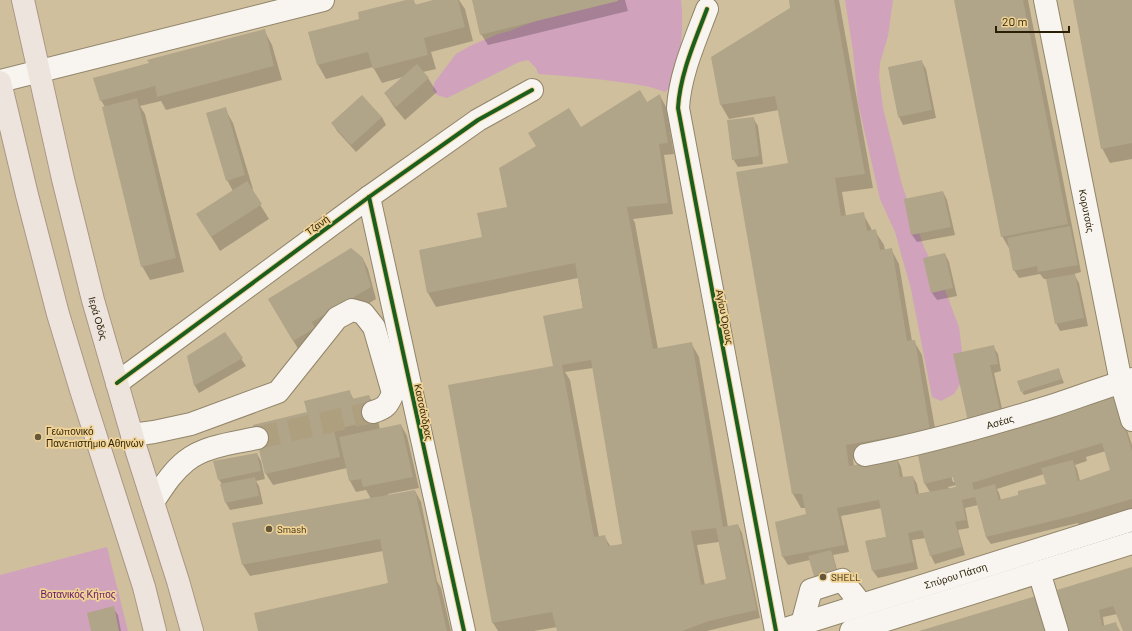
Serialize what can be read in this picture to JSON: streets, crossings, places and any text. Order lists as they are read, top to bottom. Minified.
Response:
{"streets":{"main road":["Ιερά Οδός"],"street":["Κορυτσάς","Τζανή","Αγίου Όρους","Κασσάνδρας","Ασέας","Σπύρου Πάτση"]},"crossings":[["Κορυτσάς","Ασέας"],["Τζανή","Ιερά Οδός"],["Τζανή","Κασσάνδρας"],["Αγίου Όρους","Σπύρου Πάτση"]],"parks":["Βοτανικός Κήπος"],"places":["Γεωπονικό Πανεπιστήμιο Αθηνών","Smash","SHELL"],"scale_bar":"20 m"}
